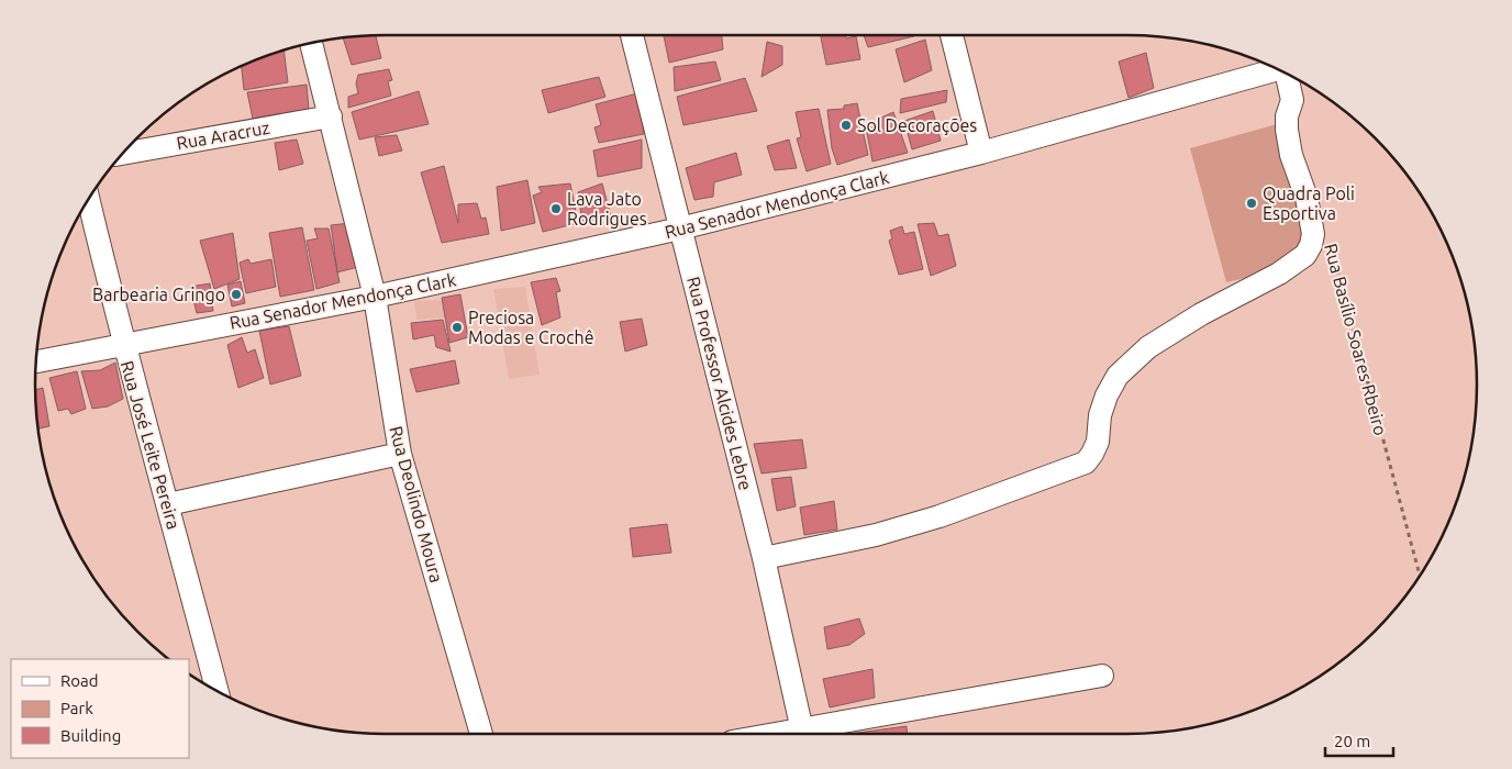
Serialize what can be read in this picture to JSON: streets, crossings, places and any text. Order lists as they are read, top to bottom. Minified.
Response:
{"streets":{"street":["Rua Aracruz","Rua Senador Mendonça Clark","Rua Professor Alcides Lebre","Rua José Leite Pereira","Rua Deolindo Moura"],"path":["Rua Basílio Soares Rbeiro"]},"crossings":[["Rua Aracruz","Rua Deolindo Moura"],["Rua Senador Mendonça Clark","Rua Professor Alcides Lebre"],["Rua Senador Mendonça Clark","Rua José Leite Pereira"],["Rua Senador Mendonça Clark","Rua Deolindo Moura"]],"places":["Sol Decorações","Quadra Poli Esportiva","Lava Jato Rodrigues","Barbearia Gringo","Preciosa Modas e Crochê"],"legend":["Road","Park","Building"],"scale_bar":"20 m"}
